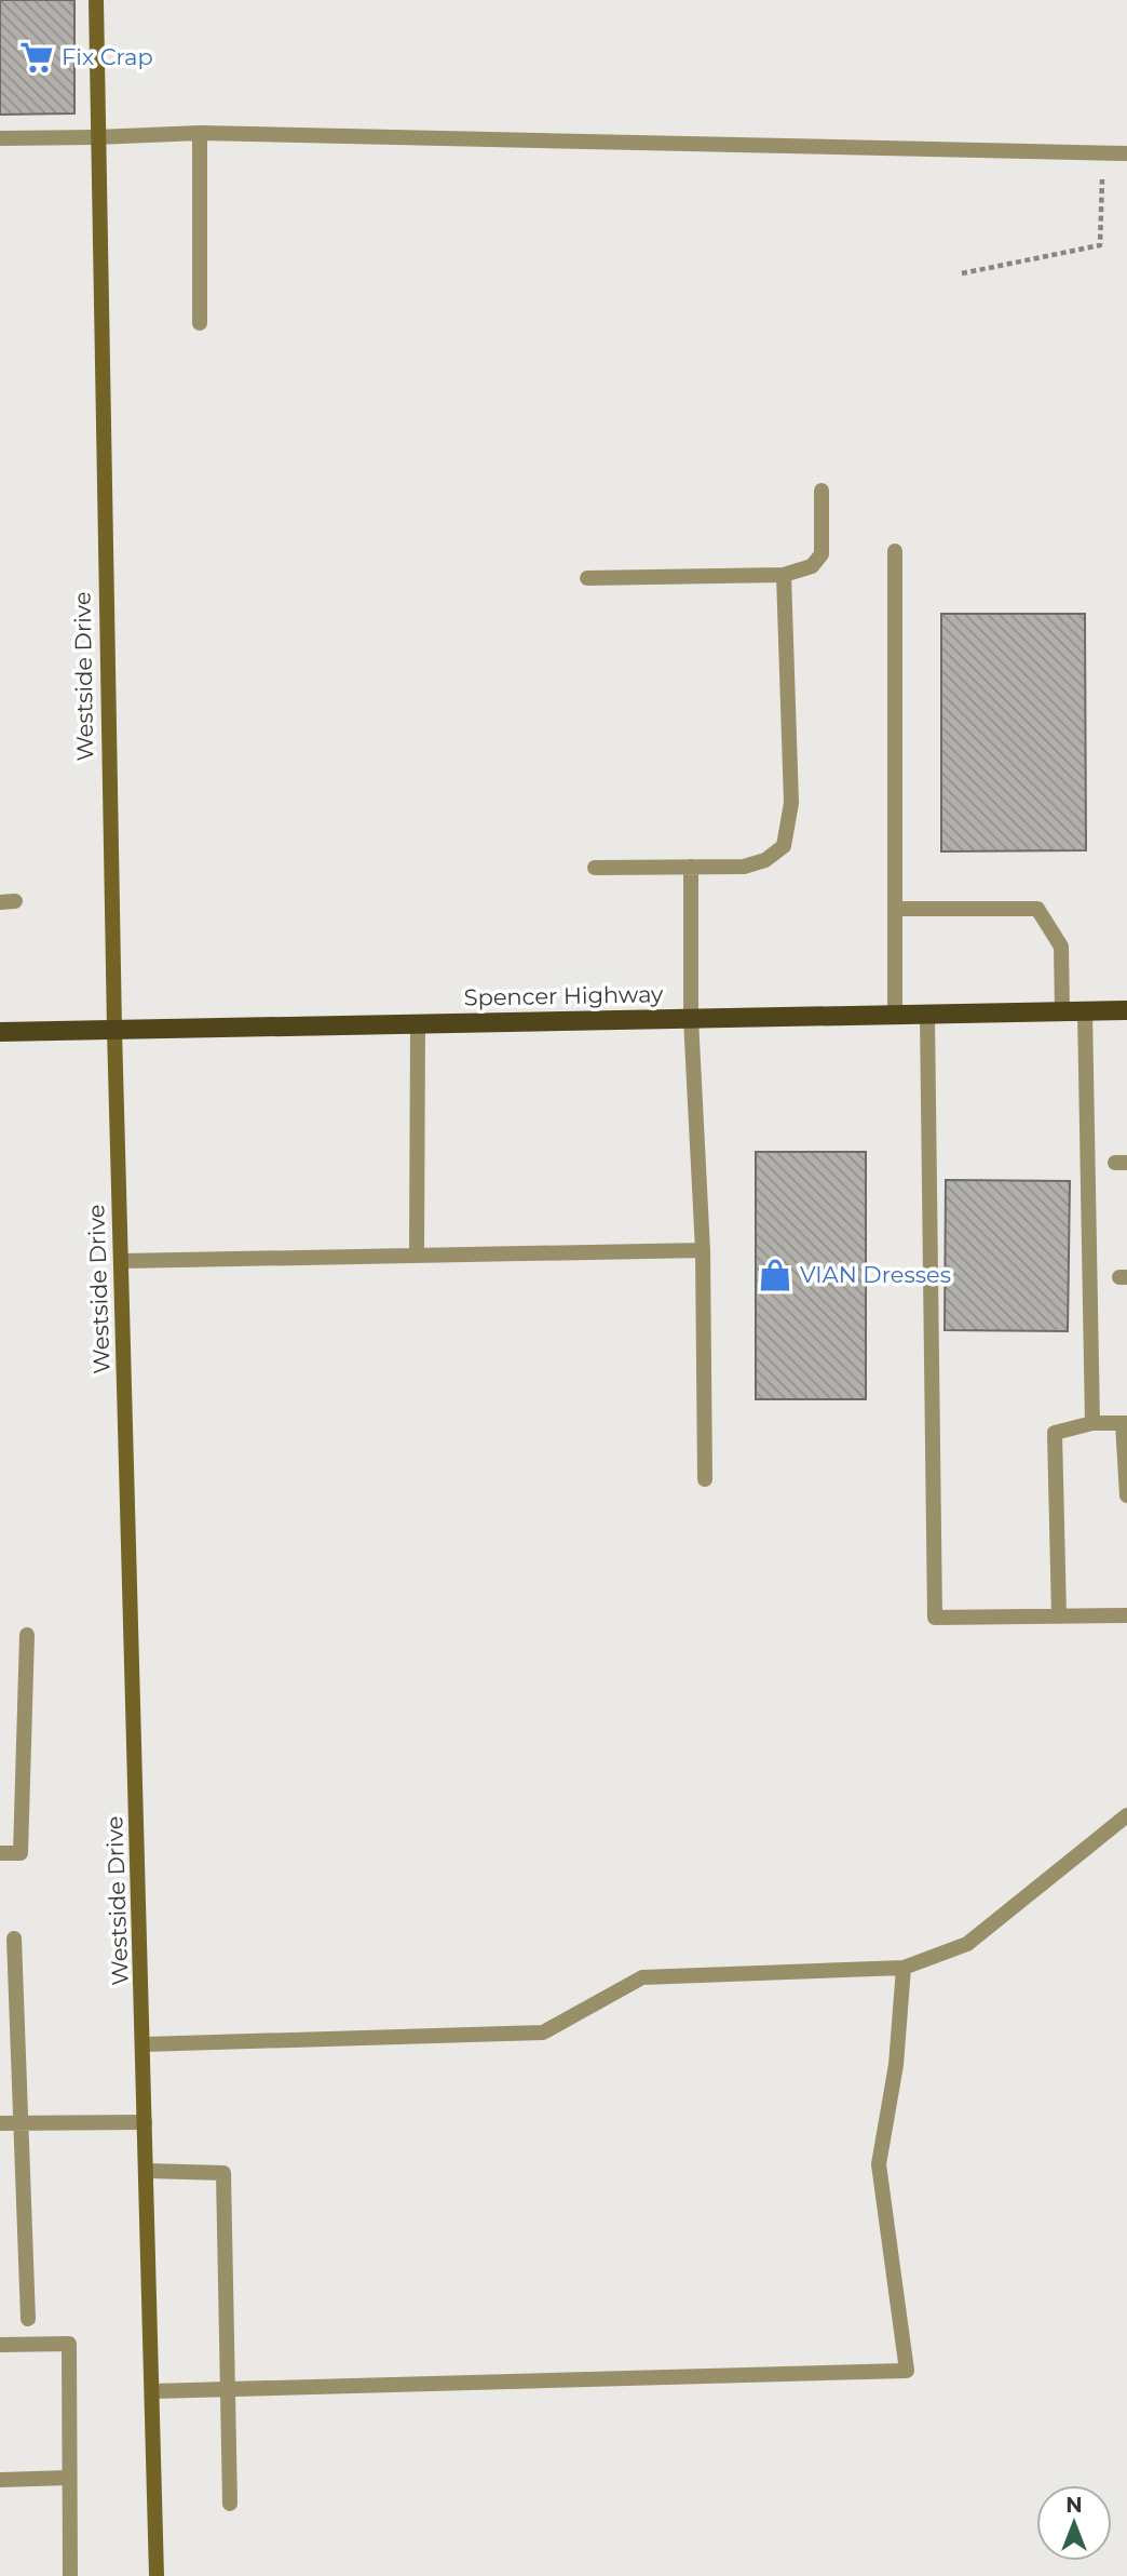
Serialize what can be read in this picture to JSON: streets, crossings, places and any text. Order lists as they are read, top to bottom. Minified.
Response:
{"streets":{"main road":["Spencer Highway"],"street":["Westside Drive"]},"crossings":[["Westside Drive","Spencer Highway"]],"places":{"supermarket":["Fix Crap"],"shop":["VIAN Dresses"]},"north":"top"}
